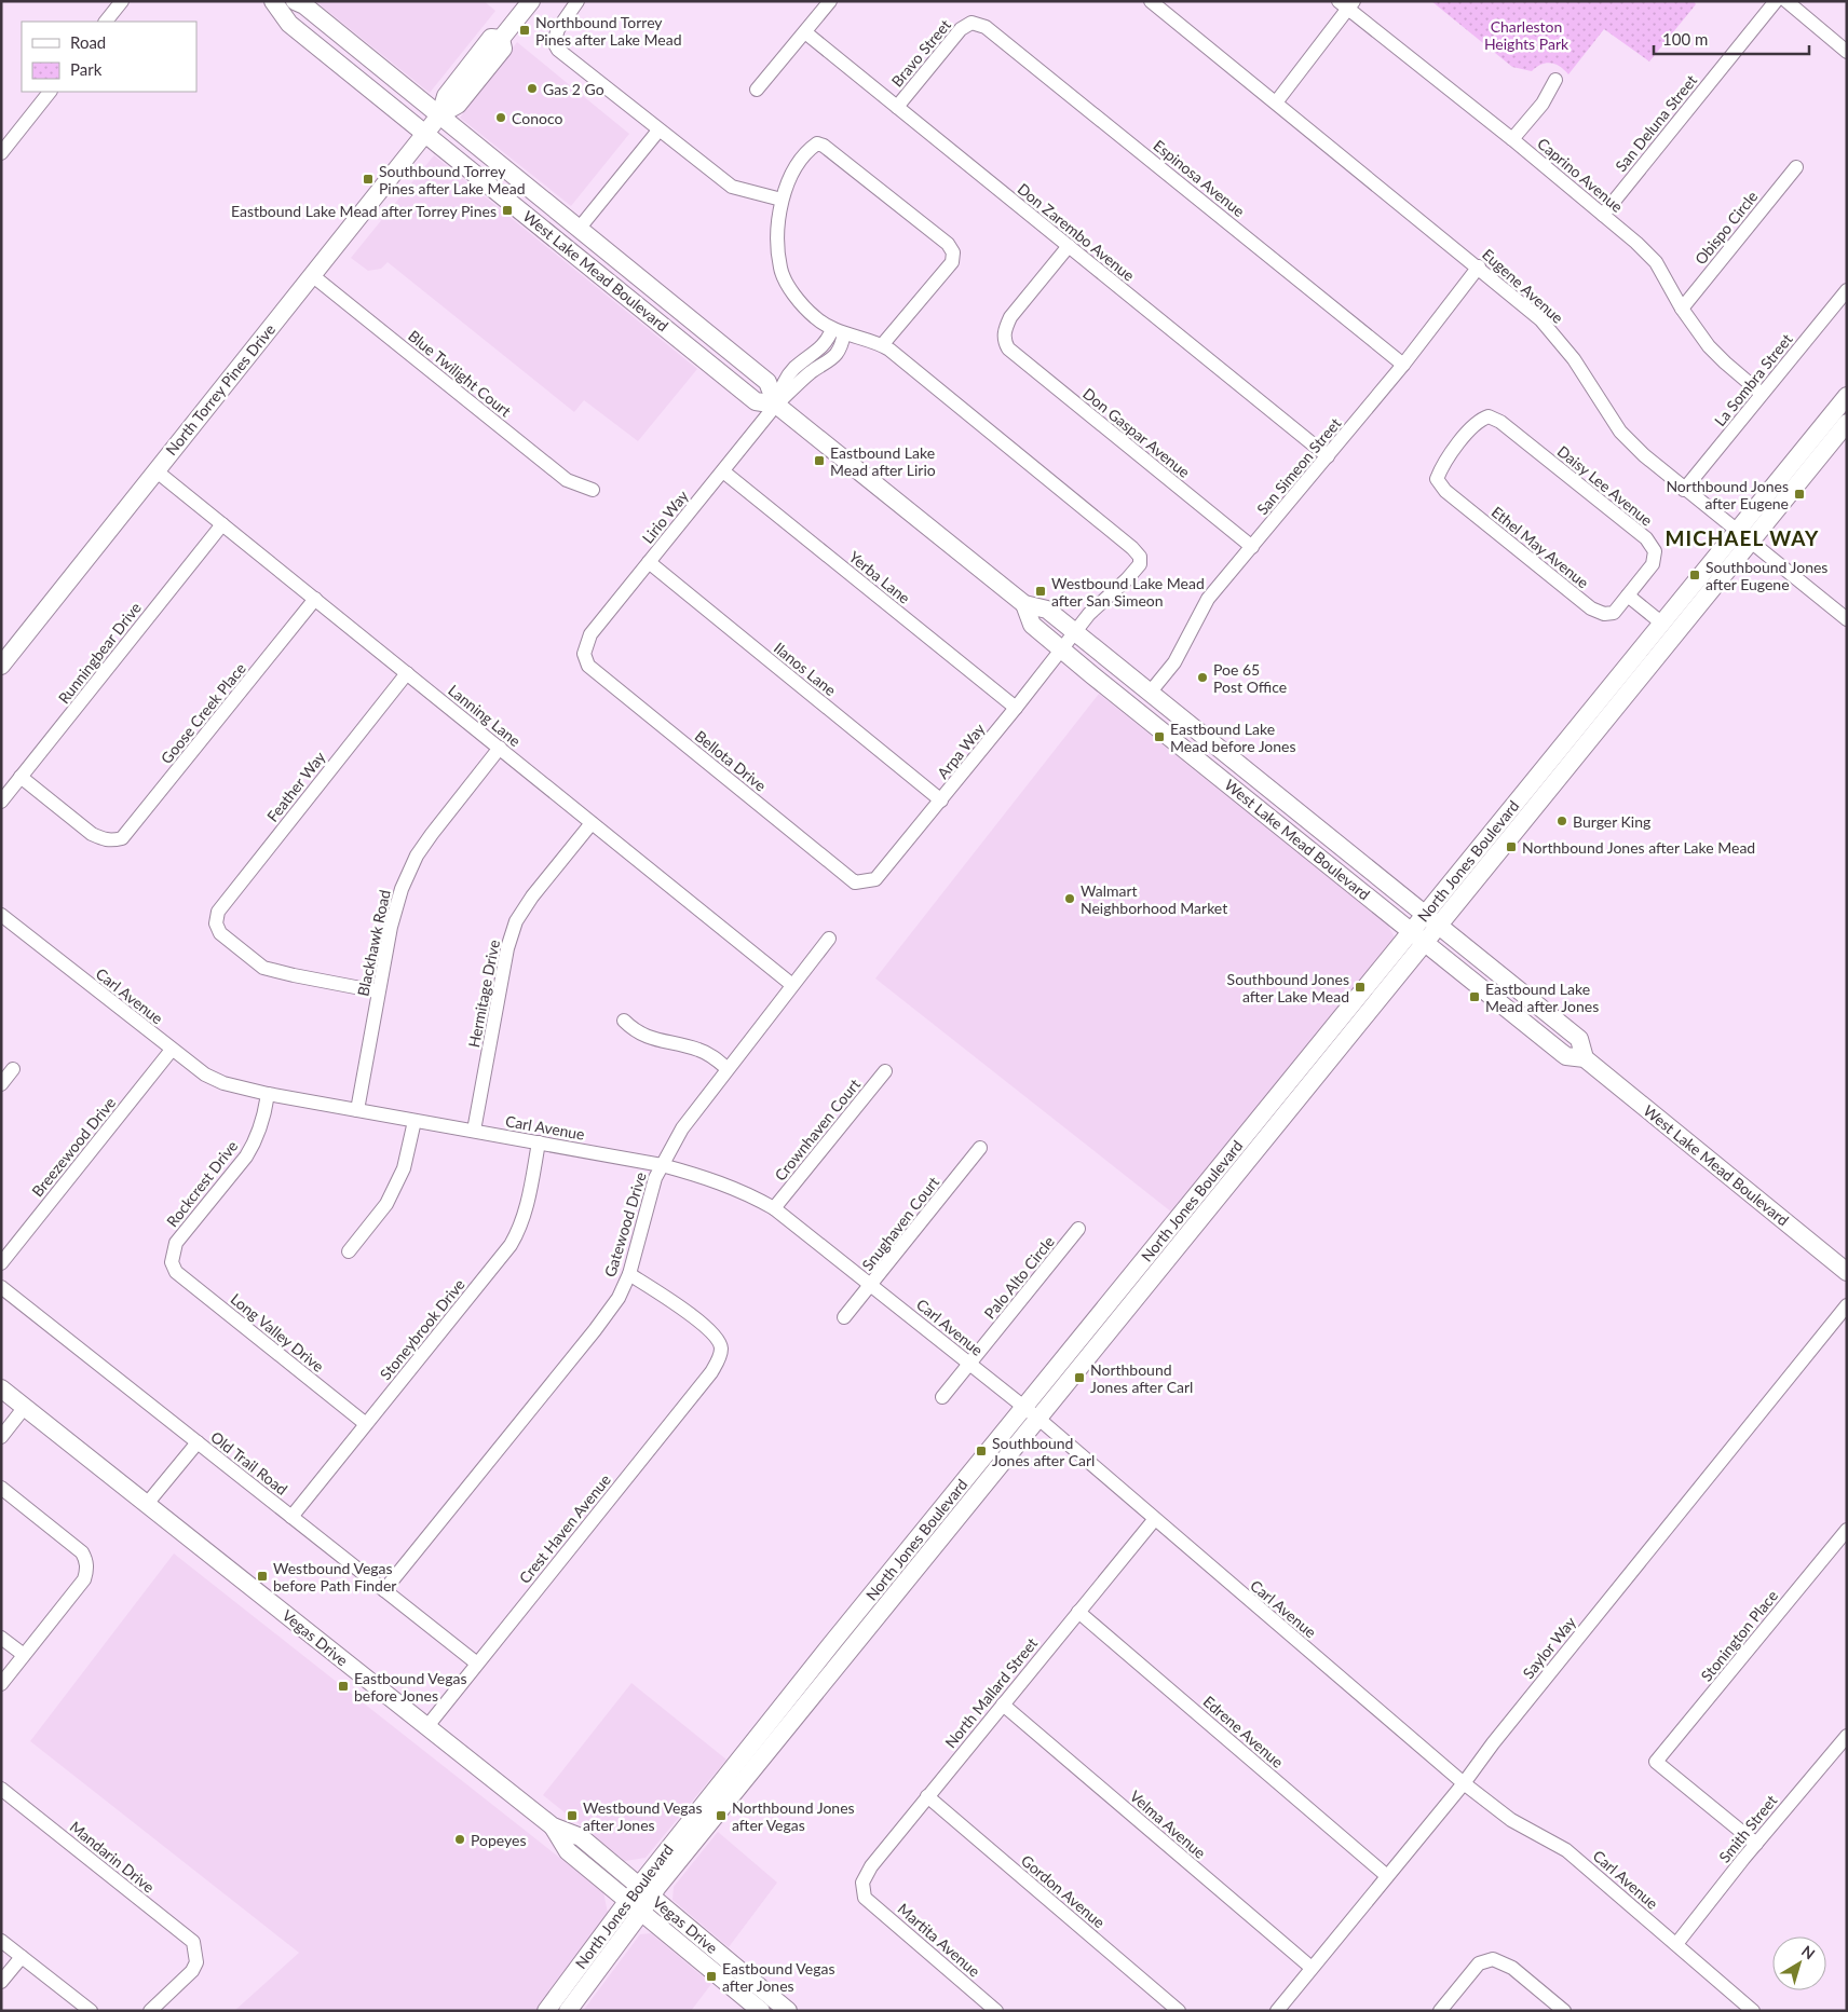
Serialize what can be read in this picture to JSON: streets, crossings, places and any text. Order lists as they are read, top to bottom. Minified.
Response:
{"streets":{"main road":["West Lake Mead Boulevard","North Torrey Pines Drive","North Jones Boulevard","Vegas Drive"],"street":["Bravo Street","San Deluna Street","Caprino Avenue","Espinosa Avenue","Obispo Circle","Don Zarembo Avenue","Eugene Avenue","Blue Twilight Court","La Sombra Street","Don Gaspar Avenue","San Simeon Street","Daisy Lee Avenue","Lirio Way","Ethel May Avenue","Yerba Lane","Runningbear Drive","Ilanos Lane","Goose Creek Place","Lanning Lane","Arpa Way","Bellota Drive","Feather Way","Blackhawk Road","Hermitage Drive","Carl Avenue","Crownhaven Court","Breezewood Drive","Rockcrest Drive","Snughaven Court","Gatewood Drive","Palo Alto Circle","Stoneybrook Drive","Long Valley Drive","Old Trail Road","Crest Haven Avenue","Stonington Place","Saylor Way","North Mallard Street","Edrene Avenue","Velma Avenue","Smith Street","Mandarin Drive","Gordon Avenue","Martita Avenue"]},"crossings":[["Bravo Street","Espinosa Avenue"],["Bravo Street","Don Zarembo Avenue"],["San Deluna Street","Caprino Avenue"],["Caprino Avenue","Obispo Circle"],["Caprino Avenue","La Sombra Street"],["Espinosa Avenue","San Simeon Street"],["Don Zarembo Avenue","Don Gaspar Avenue"],["Don Zarembo Avenue","San Simeon Street"],["West Lake Mead Boulevard","North Torrey Pines Drive"],["West Lake Mead Boulevard","San Simeon Street"],["West Lake Mead Boulevard","Lirio Way"],["West Lake Mead Boulevard","Arpa Way"],["West Lake Mead Boulevard","North Jones Boulevard"],["Eugene Avenue","La Sombra Street"],["Eugene Avenue","San Simeon Street"],["Eugene Avenue","North Jones Boulevard"],["Blue Twilight Court","North Torrey Pines Drive"],["North Torrey Pines Drive","Lanning Lane"],["Don Gaspar Avenue","San Simeon Street"],["Daisy Lee Avenue","Ethel May Avenue"],["Lirio Way","Yerba Lane"],["Lirio Way","Ilanos Lane"],["Lirio Way","Bellota Drive"],["Yerba Lane","Arpa Way"],["Runningbear Drive","Goose Creek Place"],["Runningbear Drive","Lanning Lane"],["Ilanos Lane","Arpa Way"],["Goose Creek Place","Lanning Lane"],["Lanning Lane","Feather Way"],["Lanning Lane","Blackhawk Road"],["Lanning Lane","Hermitage Drive"],["Lanning Lane","Gatewood Drive"],["Arpa Way","Bellota Drive"],["Feather Way","Blackhawk Road"],["North Jones Boulevard","Carl Avenue"],["North Jones Boulevard","Vegas Drive"],["Blackhawk Road","Carl Avenue"],["Hermitage Drive","Carl Avenue"],["Carl Avenue","Crownhaven Court"],["Carl Avenue","Breezewood Drive"],["Carl Avenue","Rockcrest Drive"],["Carl Avenue","Snughaven Court"],["Carl Avenue","Gatewood Drive"],["Carl Avenue","Palo Alto Circle"],["Carl Avenue","Stoneybrook Drive"],["Carl Avenue","Saylor Way"],["Carl Avenue","North Mallard Street"],["Carl Avenue","Smith Street"],["Rockcrest Drive","Long Valley Drive"],["Gatewood Drive","Old Trail Road"],["Gatewood Drive","Crest Haven Avenue"],["Stoneybrook Drive","Long Valley Drive"],["Stoneybrook Drive","Old Trail Road"],["Old Trail Road","Crest Haven Avenue"],["Crest Haven Avenue","Vegas Drive"],["Stonington Place","Smith Street"],["Saylor Way","Edrene Avenue"],["Saylor Way","Velma Avenue"],["North Mallard Street","Edrene Avenue"],["North Mallard Street","Velma Avenue"],["North Mallard Street","Gordon Avenue"],["North Mallard Street","Martita Avenue"]],"districts":["MICHAEL WAY"],"parks":["Charleston Heights Park"],"places":{"transit":["Northbound Torrey Pines after Lake Mead","Southbound Torrey Pines after Lake Mead","Eastbound Lake Mead after Torrey Pines","Eastbound Lake Mead after Lirio","Northbound Jones after Eugene","Southbound Jones after Eugene","Westbound Lake Mead after San Simeon","Eastbound Lake Mead before Jones","Northbound Jones after Lake Mead","Southbound Jones after Lake Mead","Eastbound Lake Mead after Jones","Northbound Jones after Carl","Southbound Jones after Carl","Westbound Vegas before Path Finder","Eastbound Vegas before Jones","Westbound Vegas after Jones","Northbound Jones after Vegas","Eastbound Vegas after Jones"],"other":["Gas 2 Go","Conoco","Poe 65 Post Office","Burger King","Walmart Neighborhood Market","Popeyes"]},"legend":["Road","Park"],"scale_bar":"100 m","north":"top right"}
